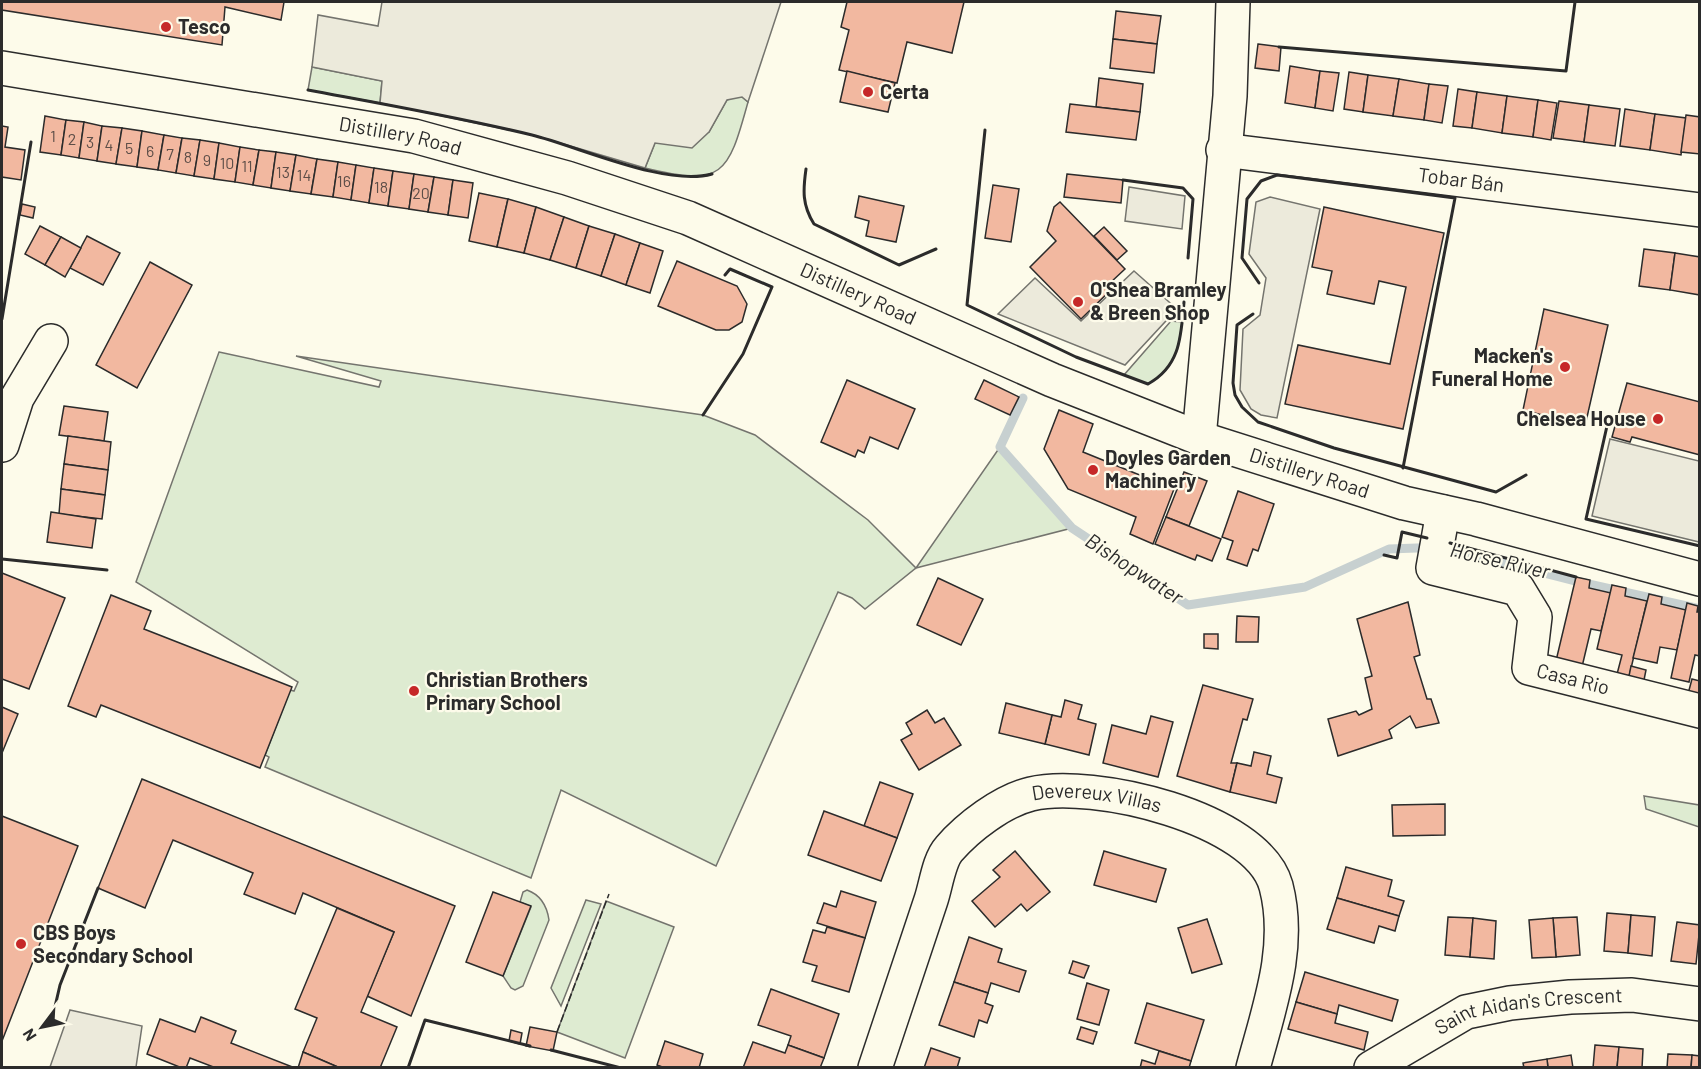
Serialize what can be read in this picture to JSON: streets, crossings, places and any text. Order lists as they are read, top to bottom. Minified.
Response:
{"streets":{"street":["Distillery Road","Tobar Bán","Casa Rio","Devereux Villas","Saint Aidan's Crescent"]},"crossings":[["Distillery Road","Casa Rio"]],"water":["Horse River","Bishopwater"],"places":["Tesco","Certa","O'Shea Bramley & Breen Shop","Macken's Funeral Home","Chelsea House","Doyles Garden Machinery","Christian Brothers Primary School","CBS Boys Secondary School"],"house_numbers":["1","2","3","4","5","6","7","8","9","10","11","13","14","16","18","20"],"north":"bottom left"}
